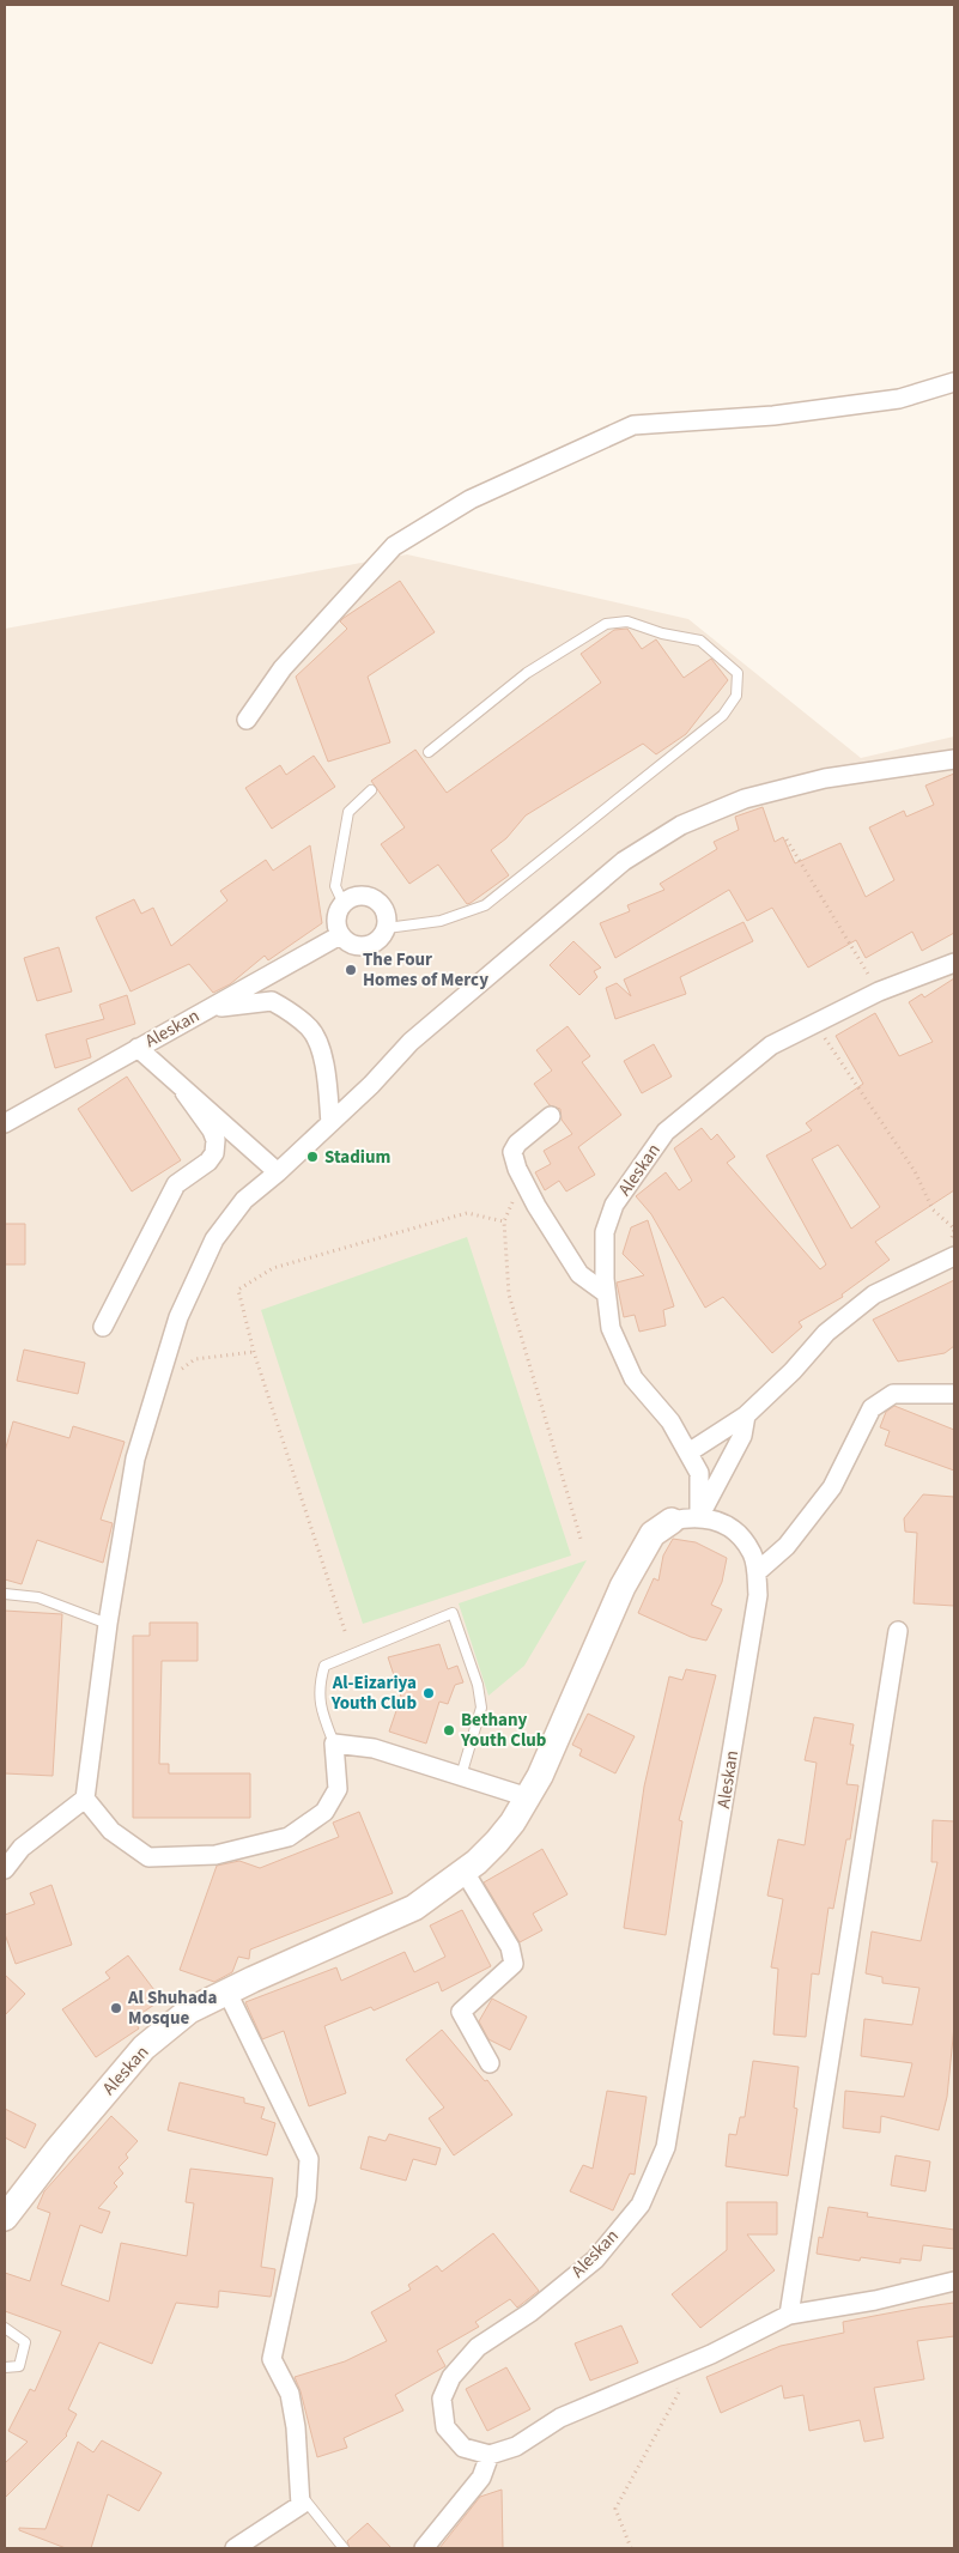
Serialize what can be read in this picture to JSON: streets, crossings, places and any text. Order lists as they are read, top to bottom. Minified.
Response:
{"streets":{"street":["Aleskan"]},"places":["The Four Homes of Mercy","Stadium","Al-Eizariya Youth Club","Bethany Youth Club","Al Shuhada Mosque"]}
